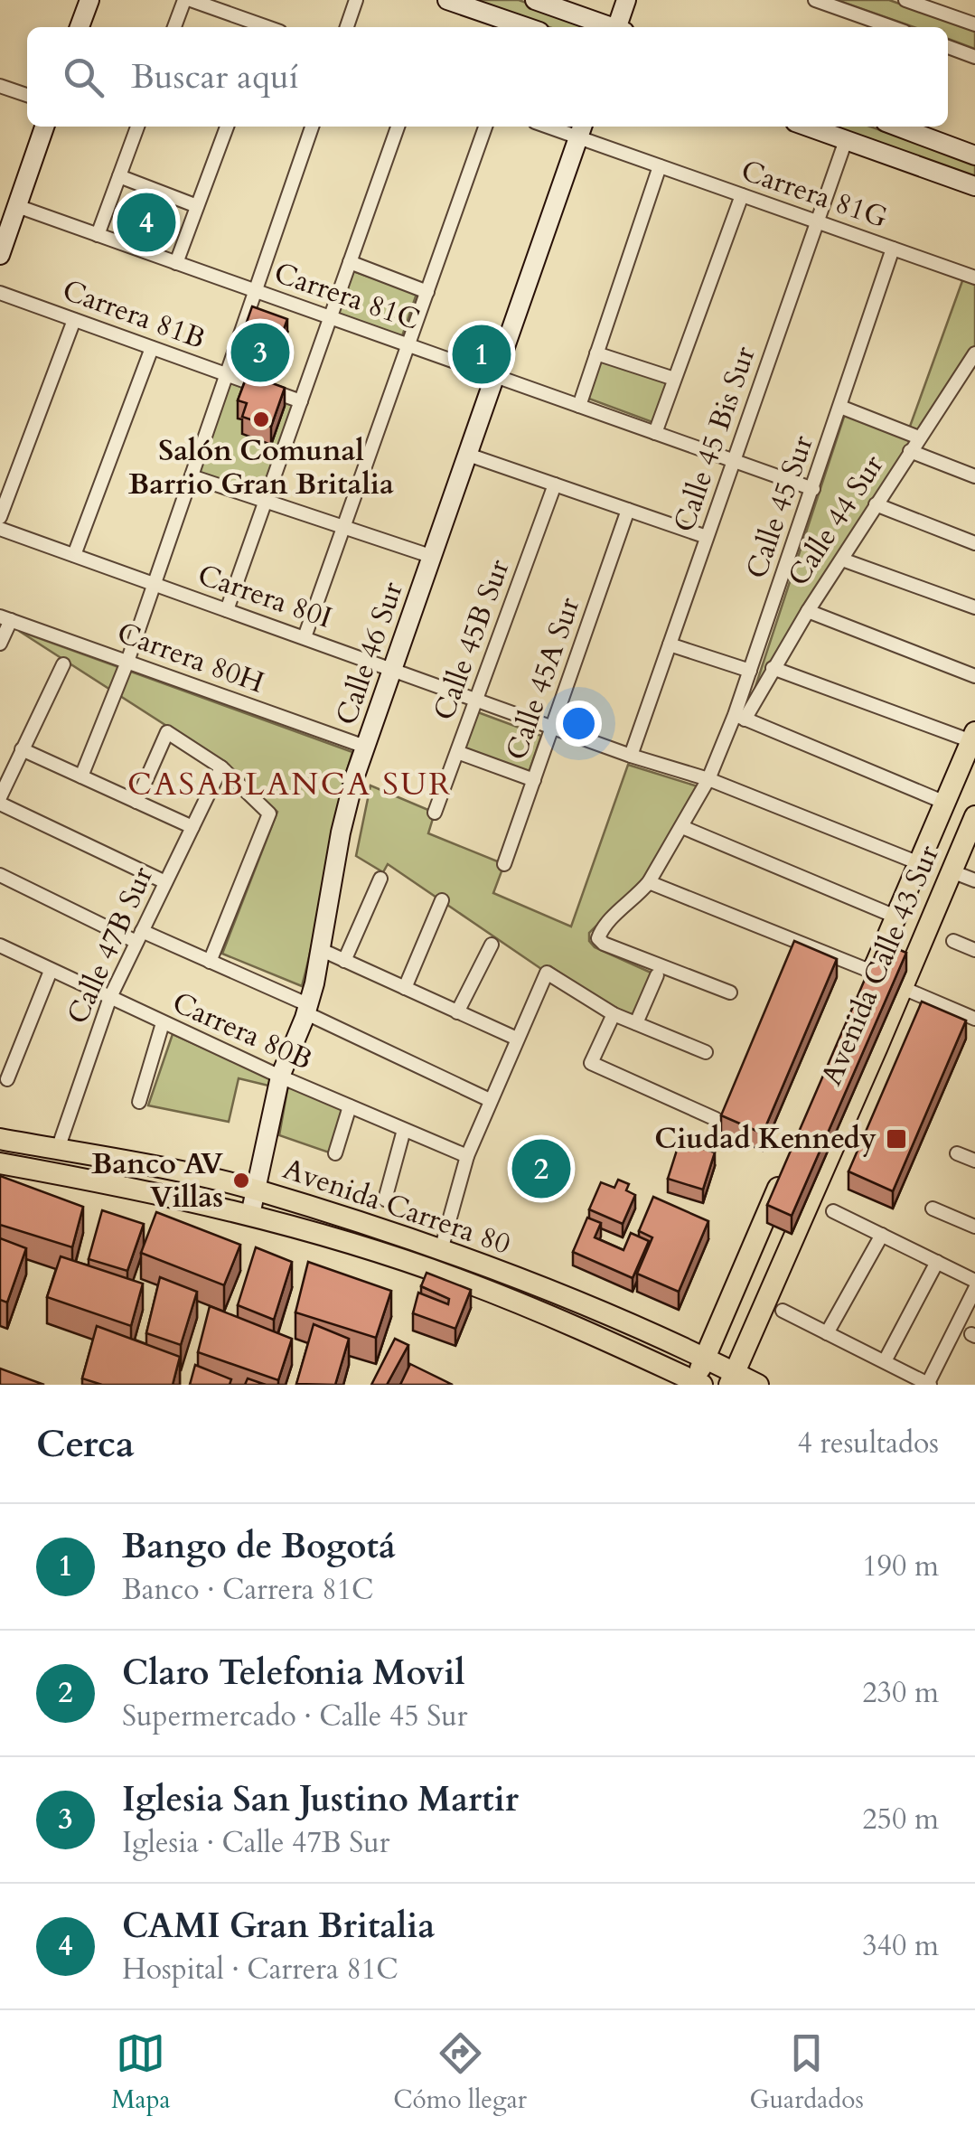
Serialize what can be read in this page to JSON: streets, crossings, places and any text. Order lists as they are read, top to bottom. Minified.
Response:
{"streets":{"main road":["Avenida Calle 43 Sur","Avenida Carrera 80"],"street":["Carrera 81G","Carrera 81C","Carrera 81B","Calle 45 Bis Sur","Calle 45 Sur","Calle 44 Sur","Carrera 80I","Calle 45B Sur","Calle 46 Sur","Carrera 80H","Calle 45A Sur","Calle 47B Sur","Carrera 80B"]},"crossings":[["Carrera 81G","Calle 45 Bis Sur"],["Carrera 81G","Calle 45 Sur"],["Carrera 81G","Calle 46 Sur"],["Carrera 81C","Calle 45 Bis Sur"],["Carrera 81C","Calle 45 Sur"],["Carrera 81C","Calle 46 Sur"],["Calle 45 Bis Sur","Carrera 80I"],["Calle 45 Sur","Calle 44 Sur"],["Calle 45 Sur","Carrera 80I"],["Carrera 80I","Calle 45B Sur"],["Carrera 80I","Calle 46 Sur"],["Carrera 80I","Calle 45A Sur"],["Carrera 80I","Avenida Calle 43 Sur"],["Calle 46 Sur","Carrera 80H"],["Calle 46 Sur","Carrera 80B"],["Calle 46 Sur","Avenida Carrera 80"],["Calle 47B Sur","Carrera 80B"],["Calle 47B Sur","Avenida Carrera 80"],["Avenida Calle 43 Sur","Avenida Carrera 80"]],"districts":["CASABLANCA SUR"],"places":{"other":["Salón Comunal Barrio Gran Britalia","Banco AV Villas"],"transit":["Ciudad Kennedy"]},"page":{"search":"Buscar aquí","pins":["4","3","1","2"],"heading":["Cerca","4 resultados"],"list":[{"mark":"1","name":"Bango de Bogotá","note":"Banco · Carrera 81C","value":"190 m"},{"mark":"2","name":"Claro Telefonia Movil","note":"Supermercado · Calle 45 Sur","value":"230 m"},{"mark":"3","name":"Iglesia San Justino Martir","note":"Iglesia · Calle 47B Sur","value":"250 m"},{"mark":"4","name":"CAMI Gran Britalia","note":"Hospital · Carrera 81C","value":"340 m"}],"nav":["Mapa","Cómo llegar","Guardados"]}}
